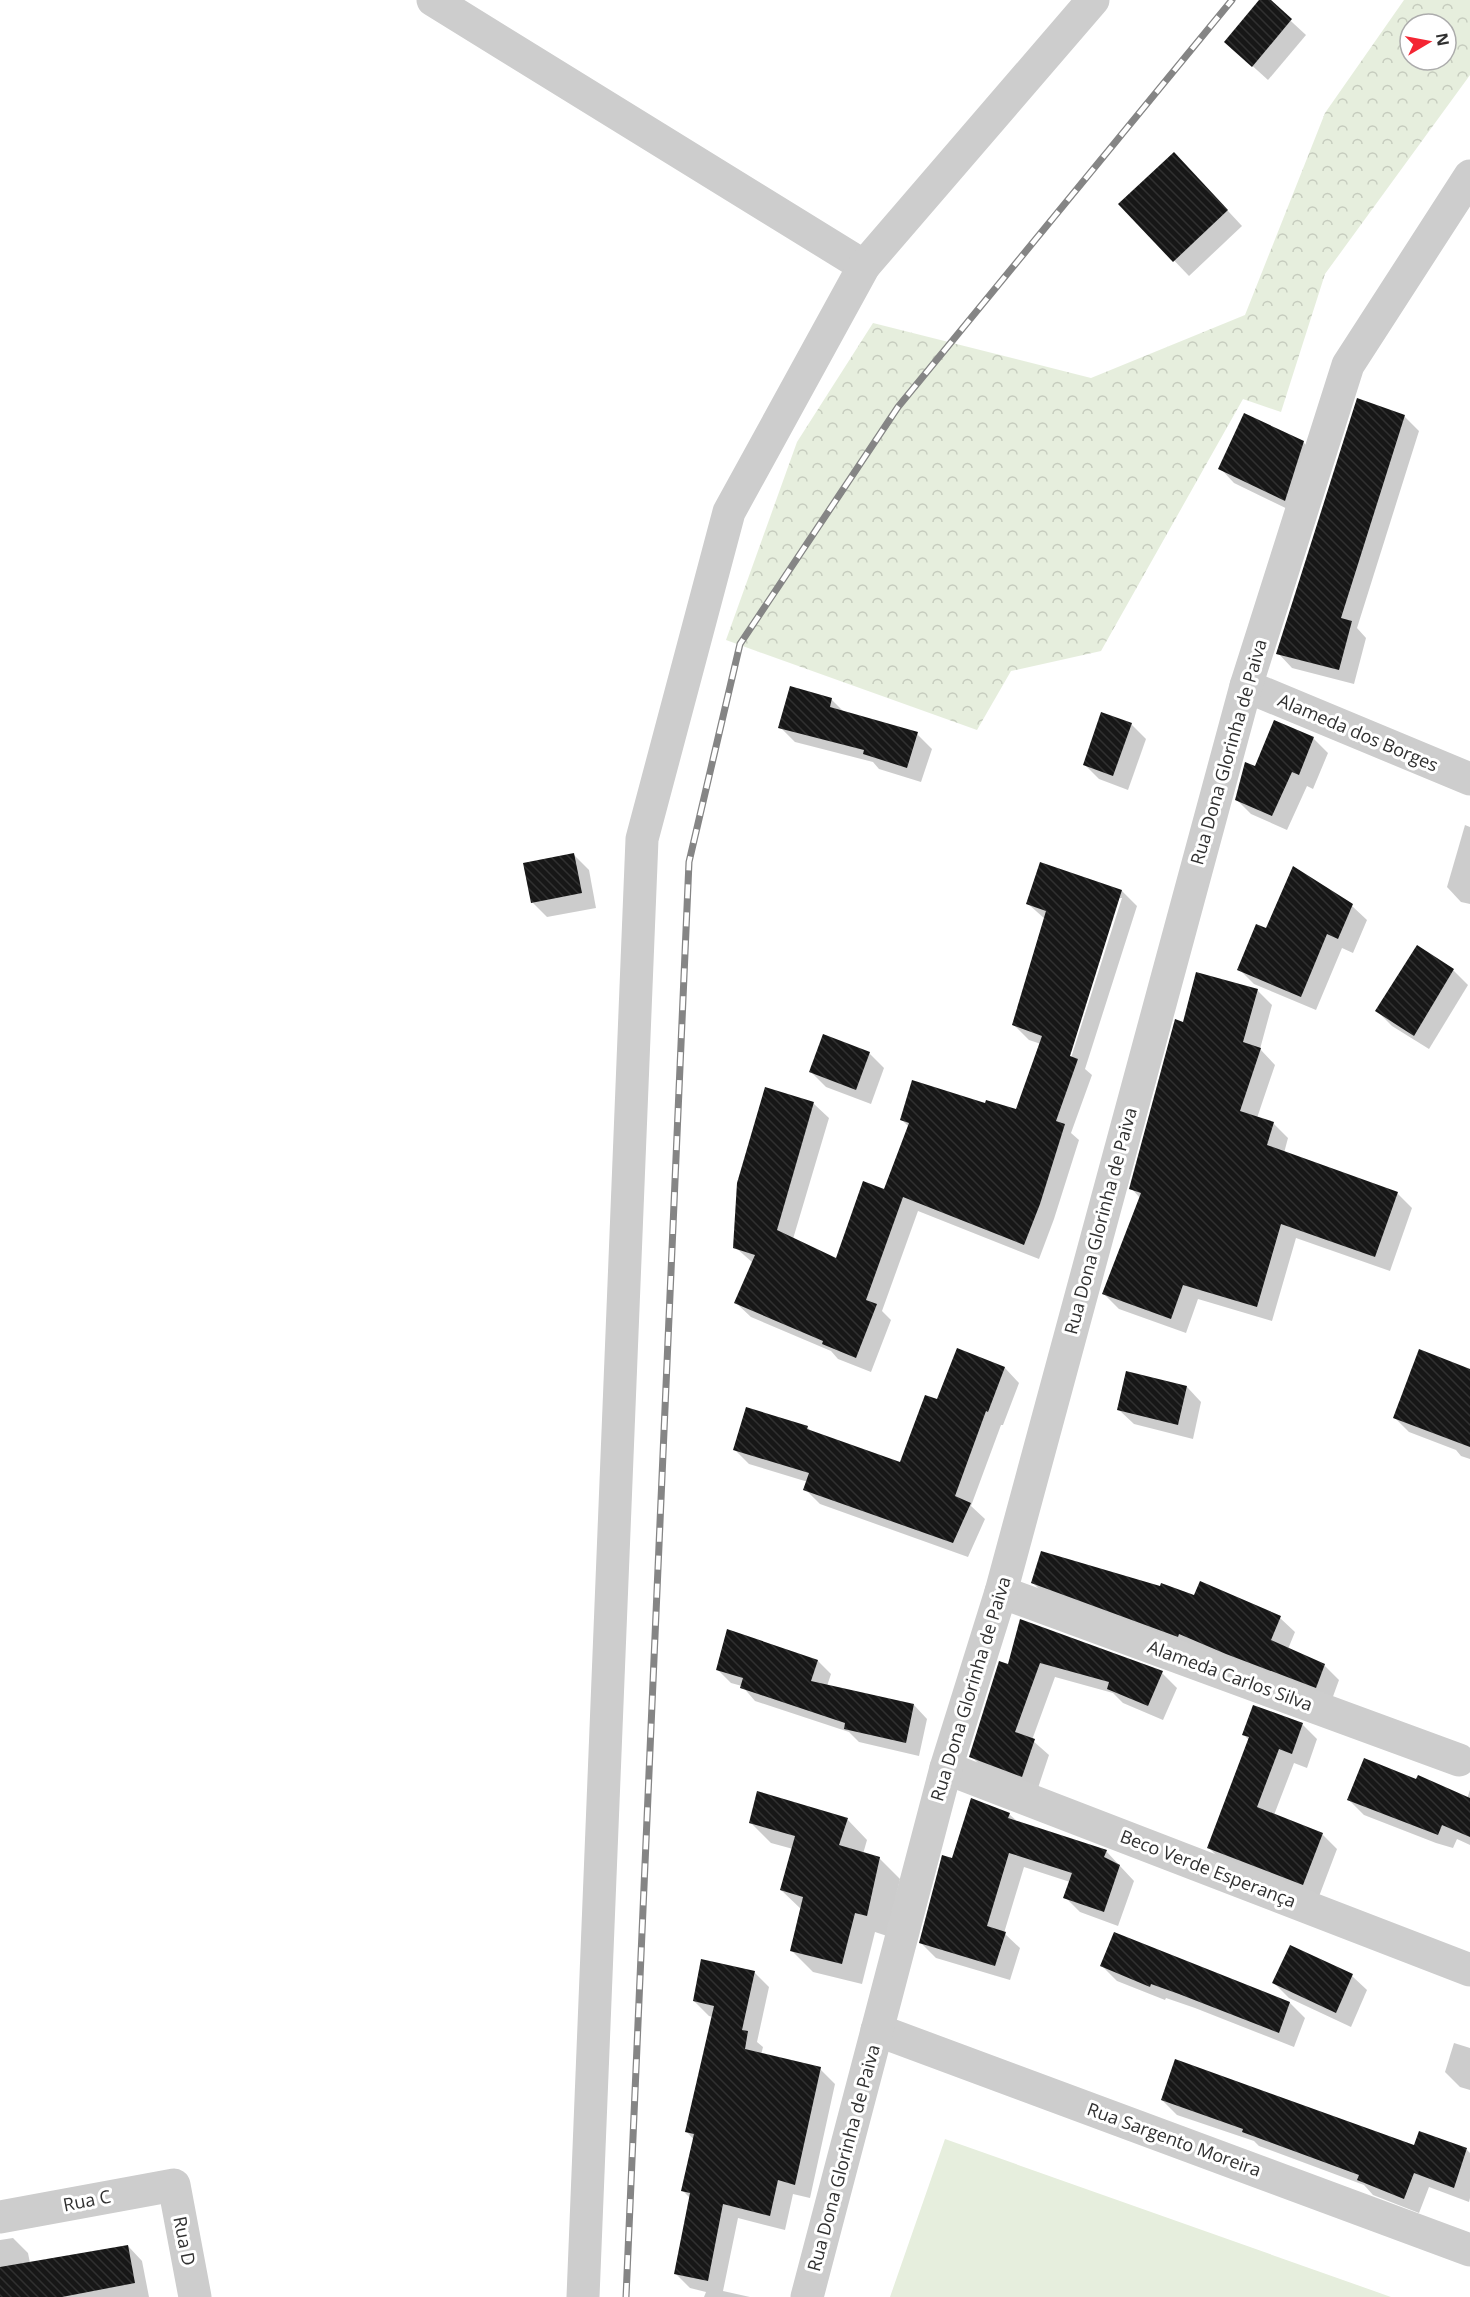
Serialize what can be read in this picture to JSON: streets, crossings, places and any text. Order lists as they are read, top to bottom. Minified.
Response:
{"streets":{"street":["Alameda dos Borges","Rua Dona Glorinha de Paiva","Alameda Carlos Silva","Beco Verde Esperança","Rua Sargento Moreira","Rua C","Rua D"]},"crossings":[["Alameda dos Borges","Rua Dona Glorinha de Paiva"],["Rua Dona Glorinha de Paiva","Alameda Carlos Silva"],["Rua Dona Glorinha de Paiva","Beco Verde Esperança"],["Rua Dona Glorinha de Paiva","Rua Sargento Moreira"],["Rua C","Rua D"]],"north":"right"}
